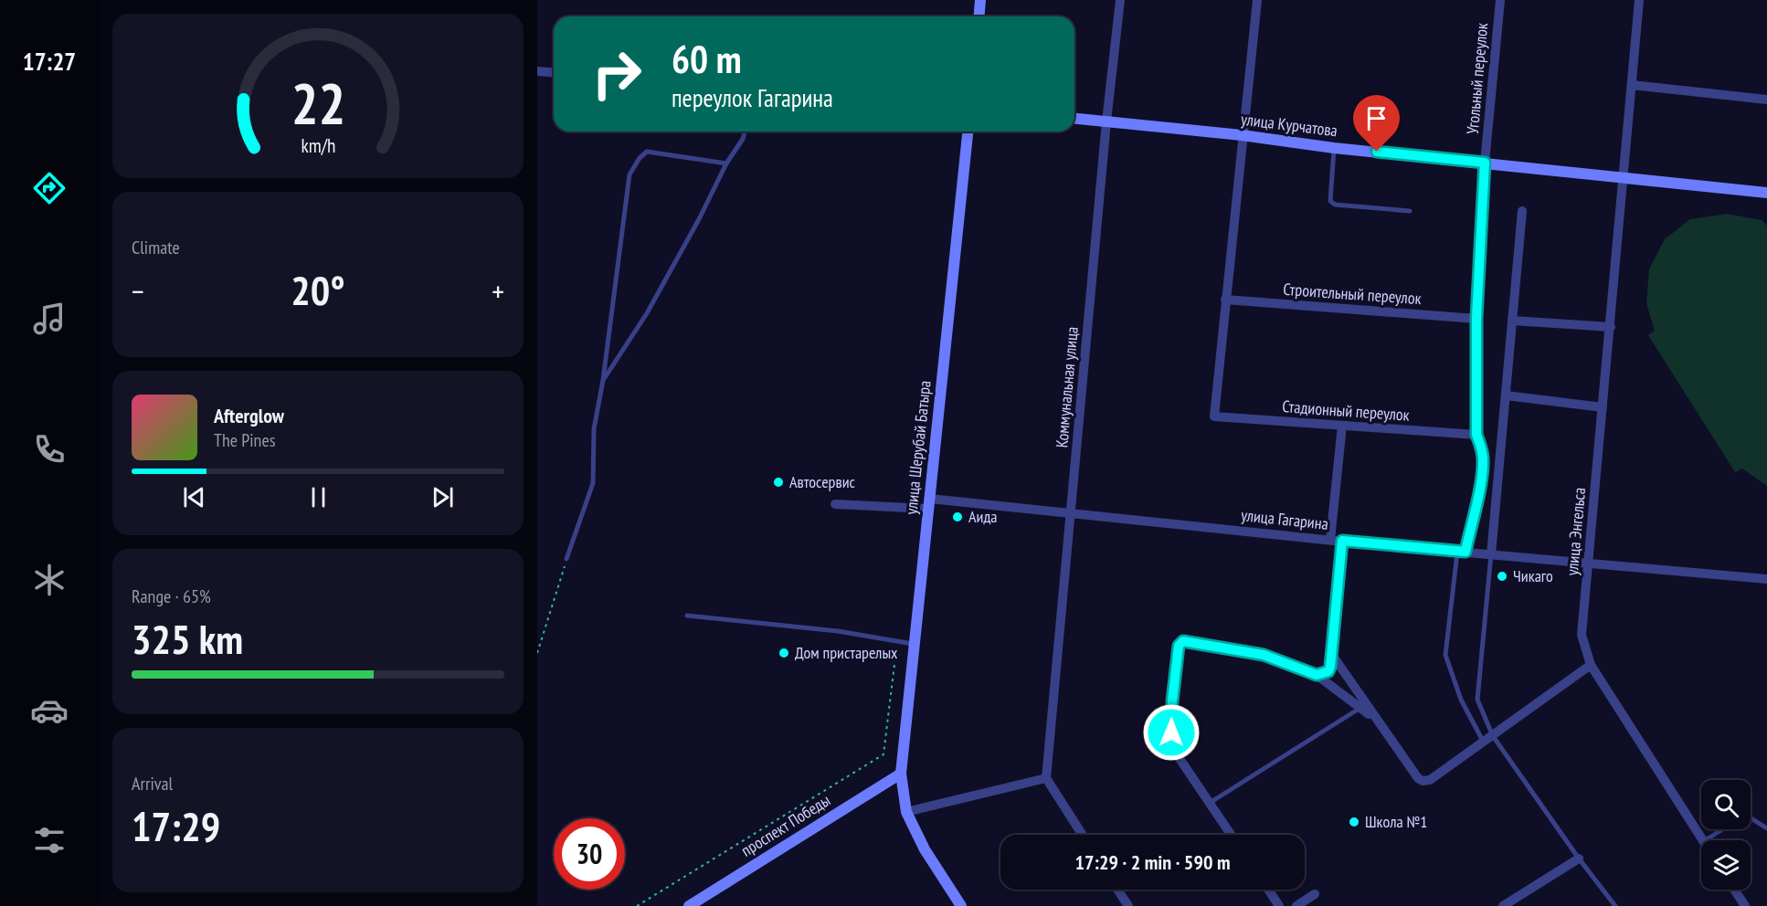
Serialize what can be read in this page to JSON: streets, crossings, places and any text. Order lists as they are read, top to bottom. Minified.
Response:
{"streets":{"street":["Угольный переулок","улица Курчатова","Строительный переулок","Коммунальная улица","Стадионный переулок","улица Шерубай Батыра","улица Гагарина","улица Энгельса","проспект Победы"]},"crossings":[["Угольный переулок","улица Курчатова"],["Угольный переулок","Строительный переулок"],["Угольный переулок","Стадионный переулок"],["Угольный переулок","улица Гагарина"],["улица Курчатова","Коммунальная улица"],["улица Курчатова","улица Энгельса"],["Строительный переулок","Стадионный переулок"],["Коммунальная улица","улица Гагарина"],["улица Шерубай Батыра","улица Гагарина"],["улица Шерубай Батыра","проспект Победы"],["улица Гагарина","улица Энгельса"]],"places":["Автосервис","Аида","Чикаго","Дом пристарелых","Школа №1"],"page":{"tabs":"17:27","turn":["60 m","переулок Гагарина"],"tile":["Climate",["Range · 65%","325 km"],["Arrival","17:29"]],"heat":["−","20°","+"],"song":["Afterglow","The Pines"],"limit":"30","trip":"17:29 · 2 min · 590 m","gauge":["22","km/h"]}}
